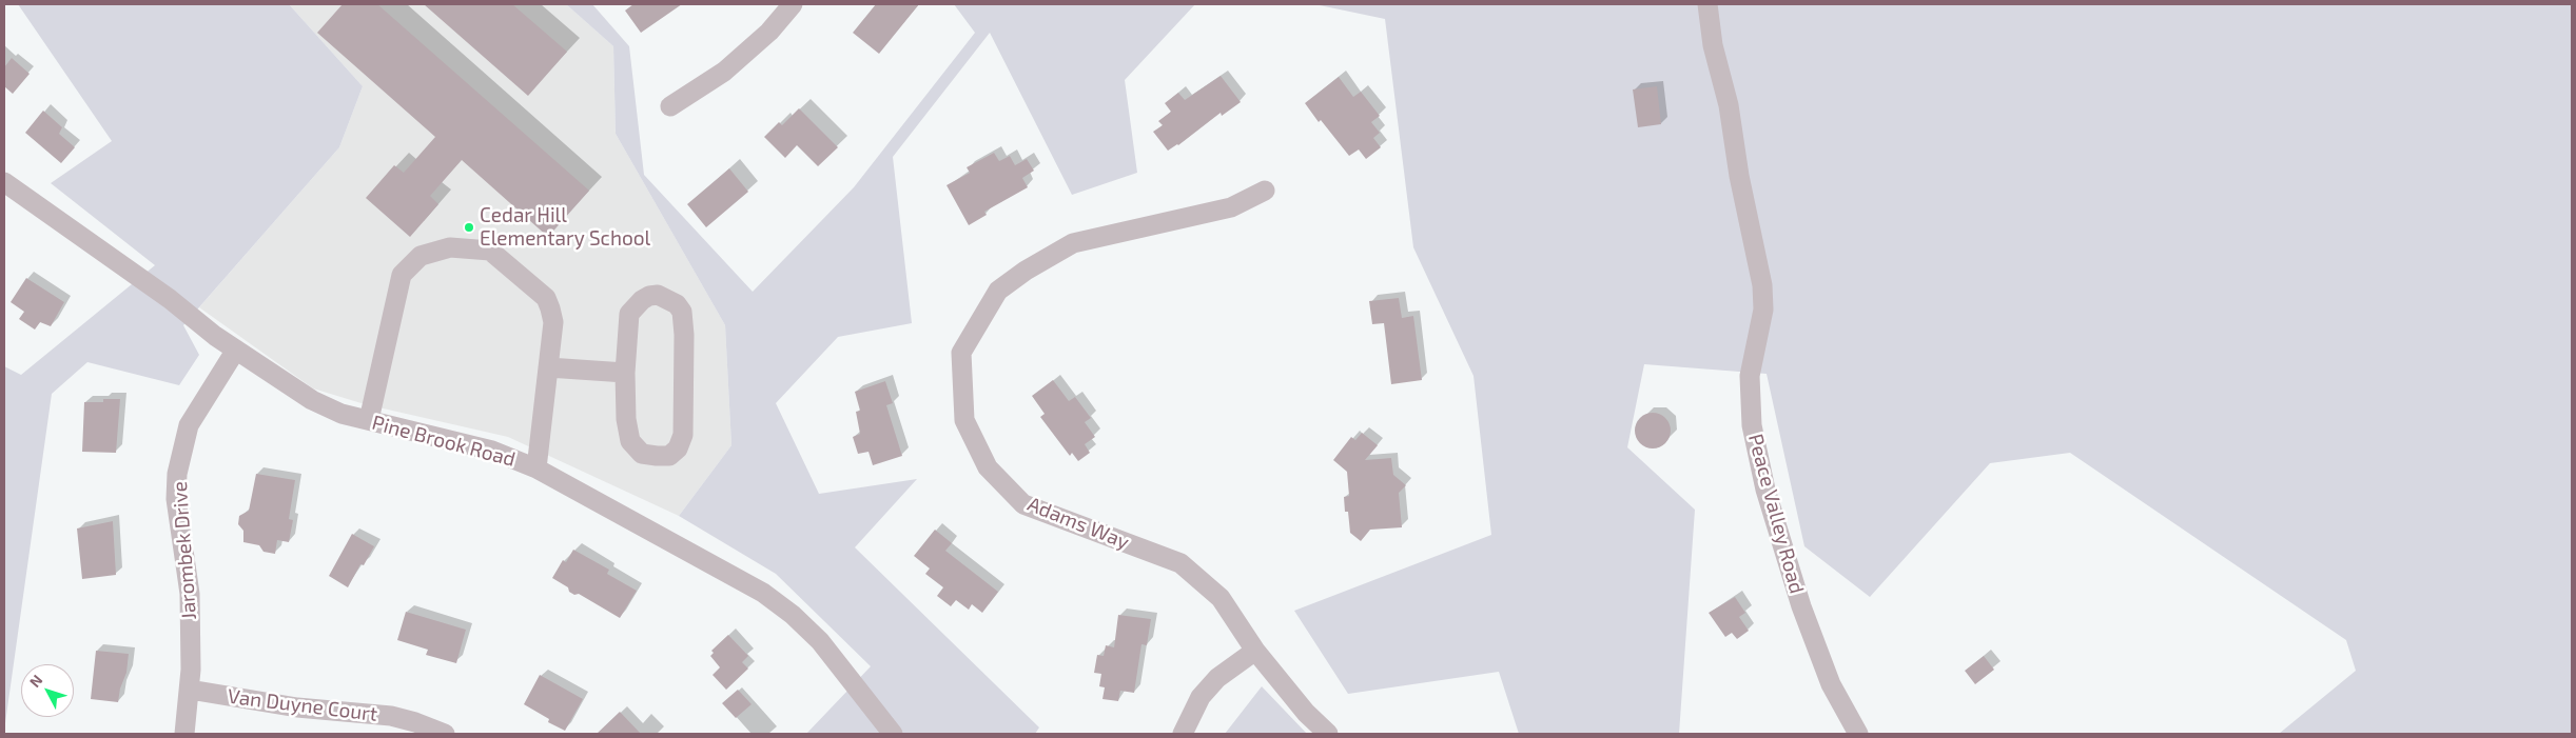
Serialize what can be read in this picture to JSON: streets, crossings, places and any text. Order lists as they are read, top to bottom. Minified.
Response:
{"streets":{"street":["Pine Brook Road","Peace Valley Road","Adams Way","Jarombek Drive","Van Duyne Court"]},"crossings":[["Pine Brook Road","Jarombek Drive"],["Jarombek Drive","Van Duyne Court"]],"places":["Cedar Hill Elementary School"],"north":"top left"}
